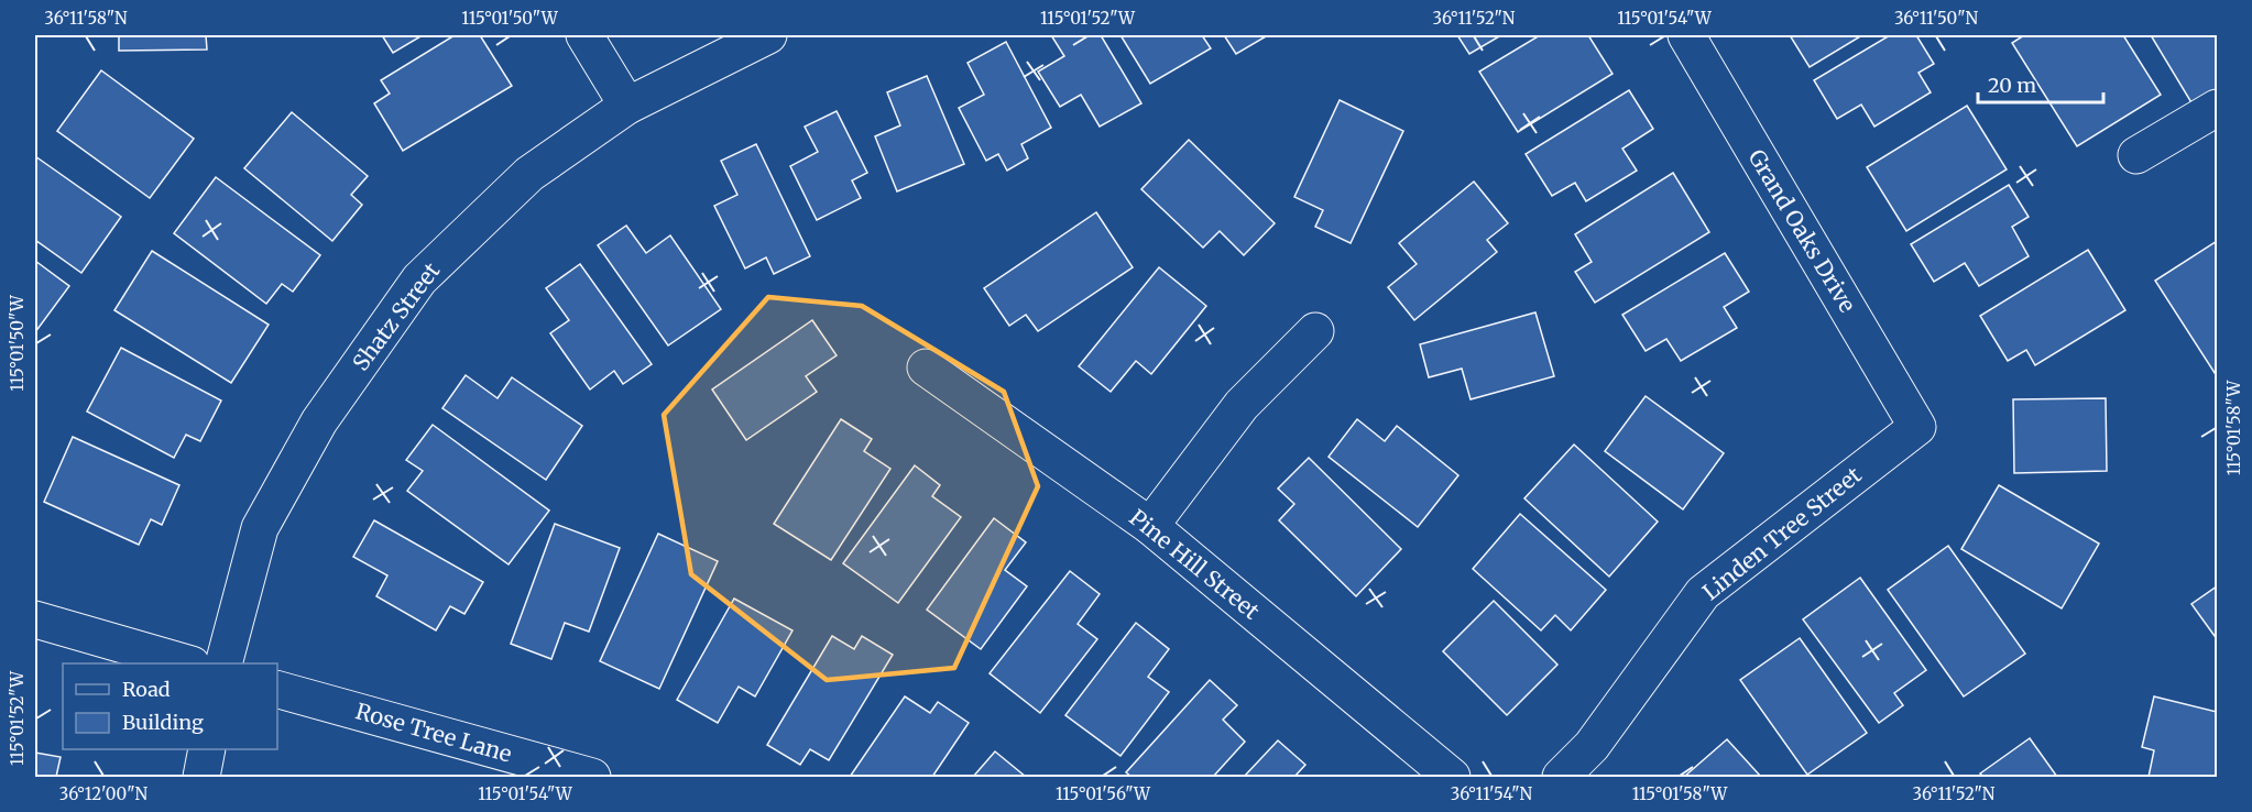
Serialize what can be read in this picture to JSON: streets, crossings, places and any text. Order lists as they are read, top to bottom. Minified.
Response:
{"streets":{"street":["Grand Oaks Drive","Shatz Street","Linden Tree Street","Pine Hill Street","Rose Tree Lane"]},"crossings":[["Grand Oaks Drive","Linden Tree Street"]],"legend":["Road","Building"],"scale_bar":"20 m","coordinates":["36°11'58\"N","115°01'50\"W","115°01'52\"W","36°11'52\"N","115°01'54\"W","36°11'50\"N","115°01'58\"W","36°12'00\"N","115°01'56\"W","36°11'54\"N"]}
